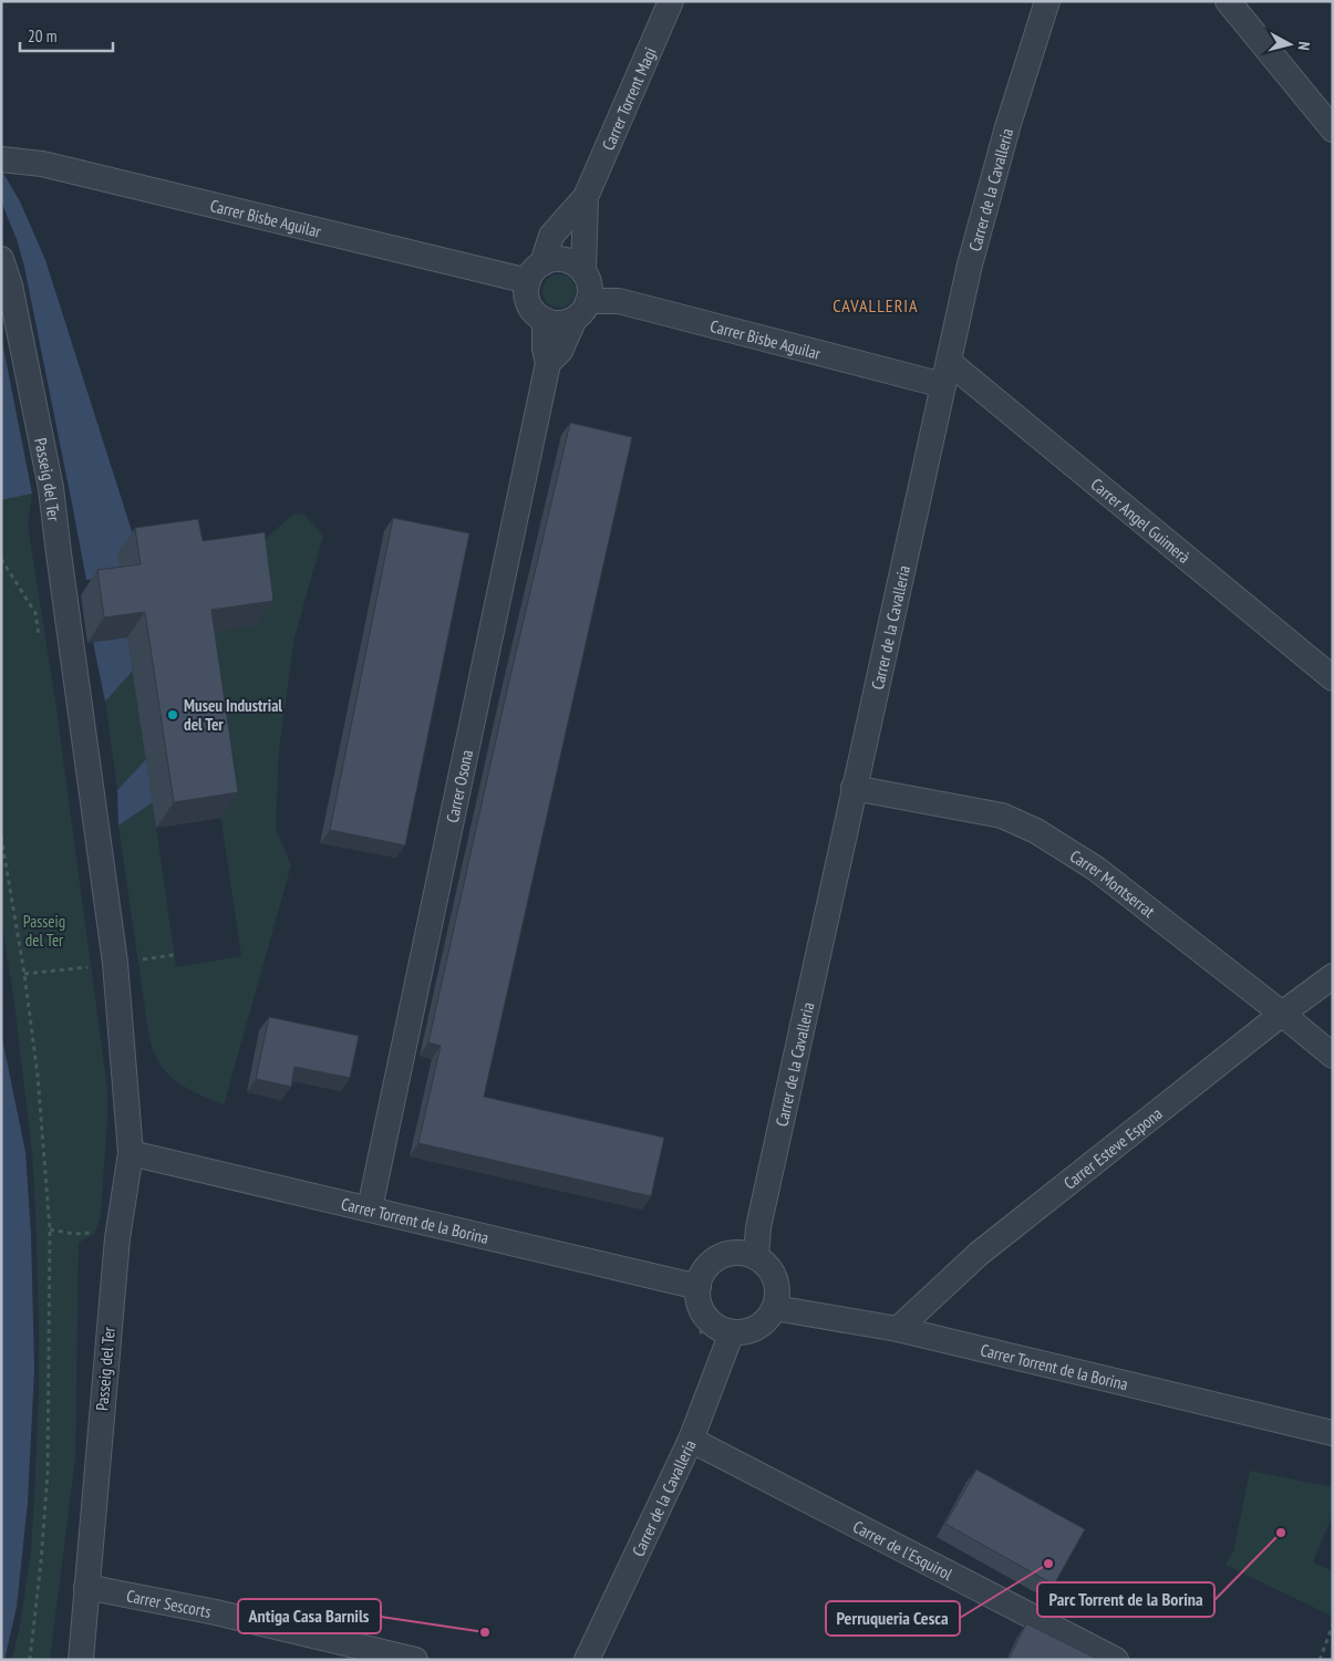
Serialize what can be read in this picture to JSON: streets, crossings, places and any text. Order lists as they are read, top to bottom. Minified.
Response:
{"streets":{"street":["Carrer Torrent Magi","Carrer de la Cavalleria","Carrer Bisbe Aguilar","Passeig del Ter","Carrer Angel Guimerà","Carrer Osona","Carrer Montserrat","Carrer Esteve Espona","Carrer Torrent de la Borina","Carrer de l'Esquirol","Carrer Sescorts"]},"crossings":[["Carrer Torrent Magi","Carrer Bisbe Aguilar"],["Carrer Torrent Magi","Carrer Osona"],["Carrer de la Cavalleria","Carrer Bisbe Aguilar"],["Carrer de la Cavalleria","Carrer Angel Guimerà"],["Carrer de la Cavalleria","Carrer Montserrat"],["Carrer de la Cavalleria","Carrer Torrent de la Borina"],["Carrer de la Cavalleria","Carrer de l'Esquirol"],["Carrer Bisbe Aguilar","Carrer Angel Guimerà"],["Carrer Bisbe Aguilar","Carrer Osona"],["Passeig del Ter","Carrer Torrent de la Borina"],["Passeig del Ter","Carrer Sescorts"],["Carrer Osona","Carrer Torrent de la Borina"],["Carrer Montserrat","Carrer Esteve Espona"],["Carrer Esteve Espona","Carrer Torrent de la Borina"]],"districts":["CAVALLERIA"],"parks":["Passeig del Ter"],"places":["Museu Industrial del Ter","Parc Torrent de la Borina","Perruqueria Cesca","Antiga Casa Barnils"],"scale_bar":"20 m","north":"right"}
